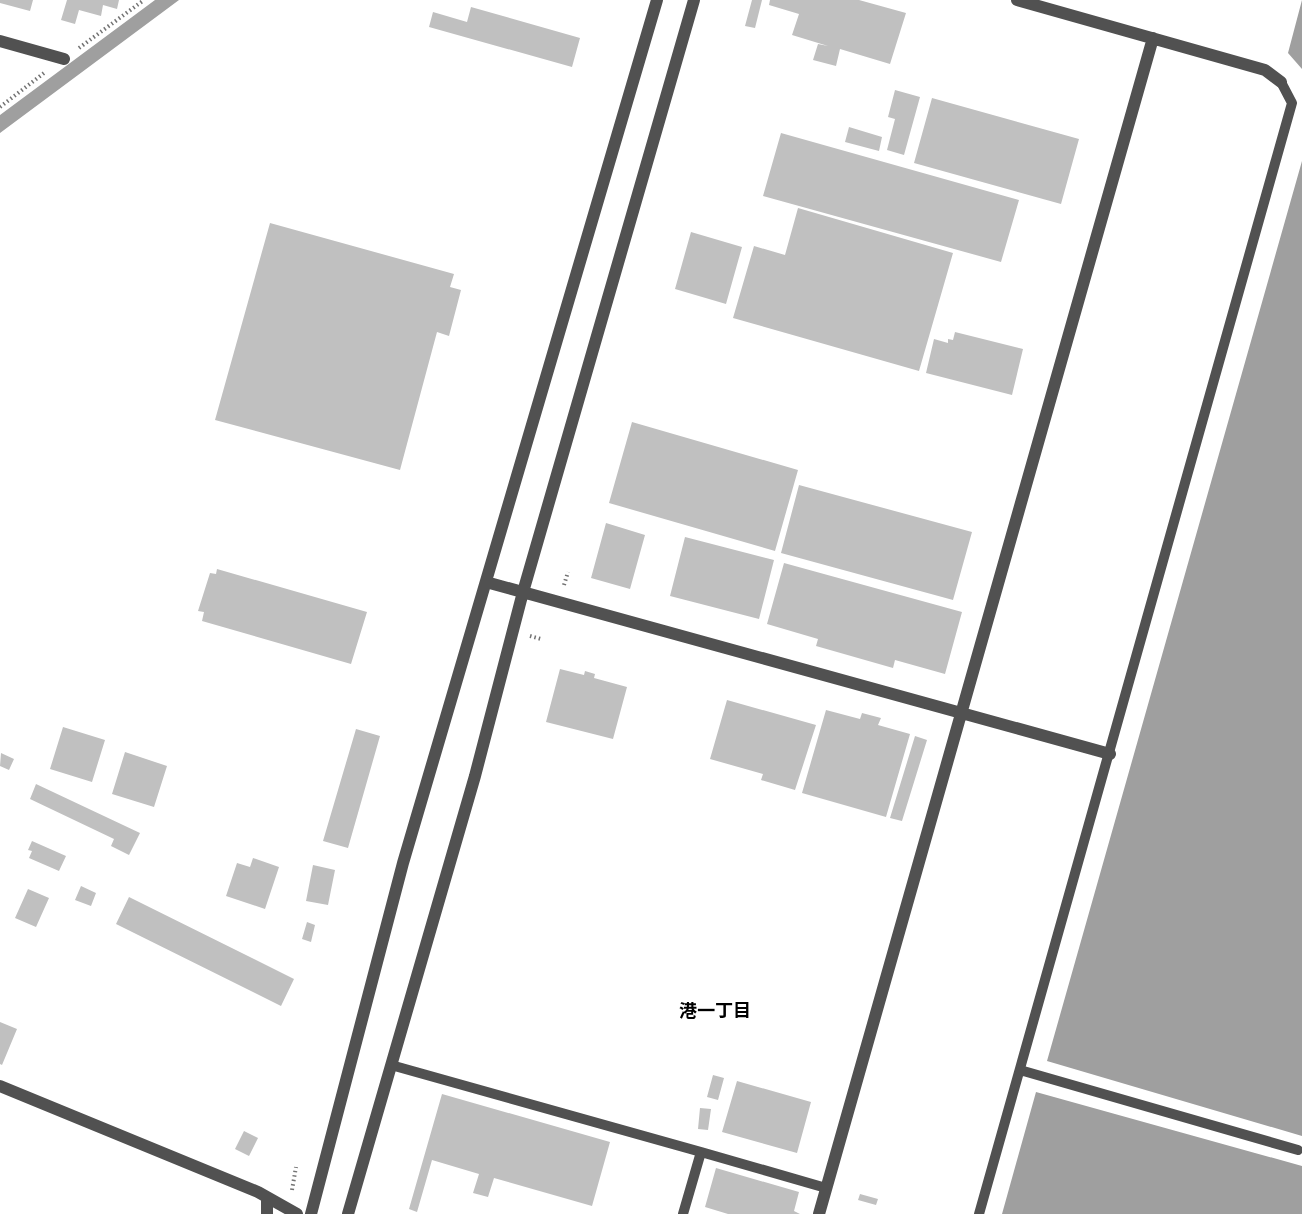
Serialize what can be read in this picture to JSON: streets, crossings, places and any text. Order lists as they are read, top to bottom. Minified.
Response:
{"districts":["港一丁目"]}
